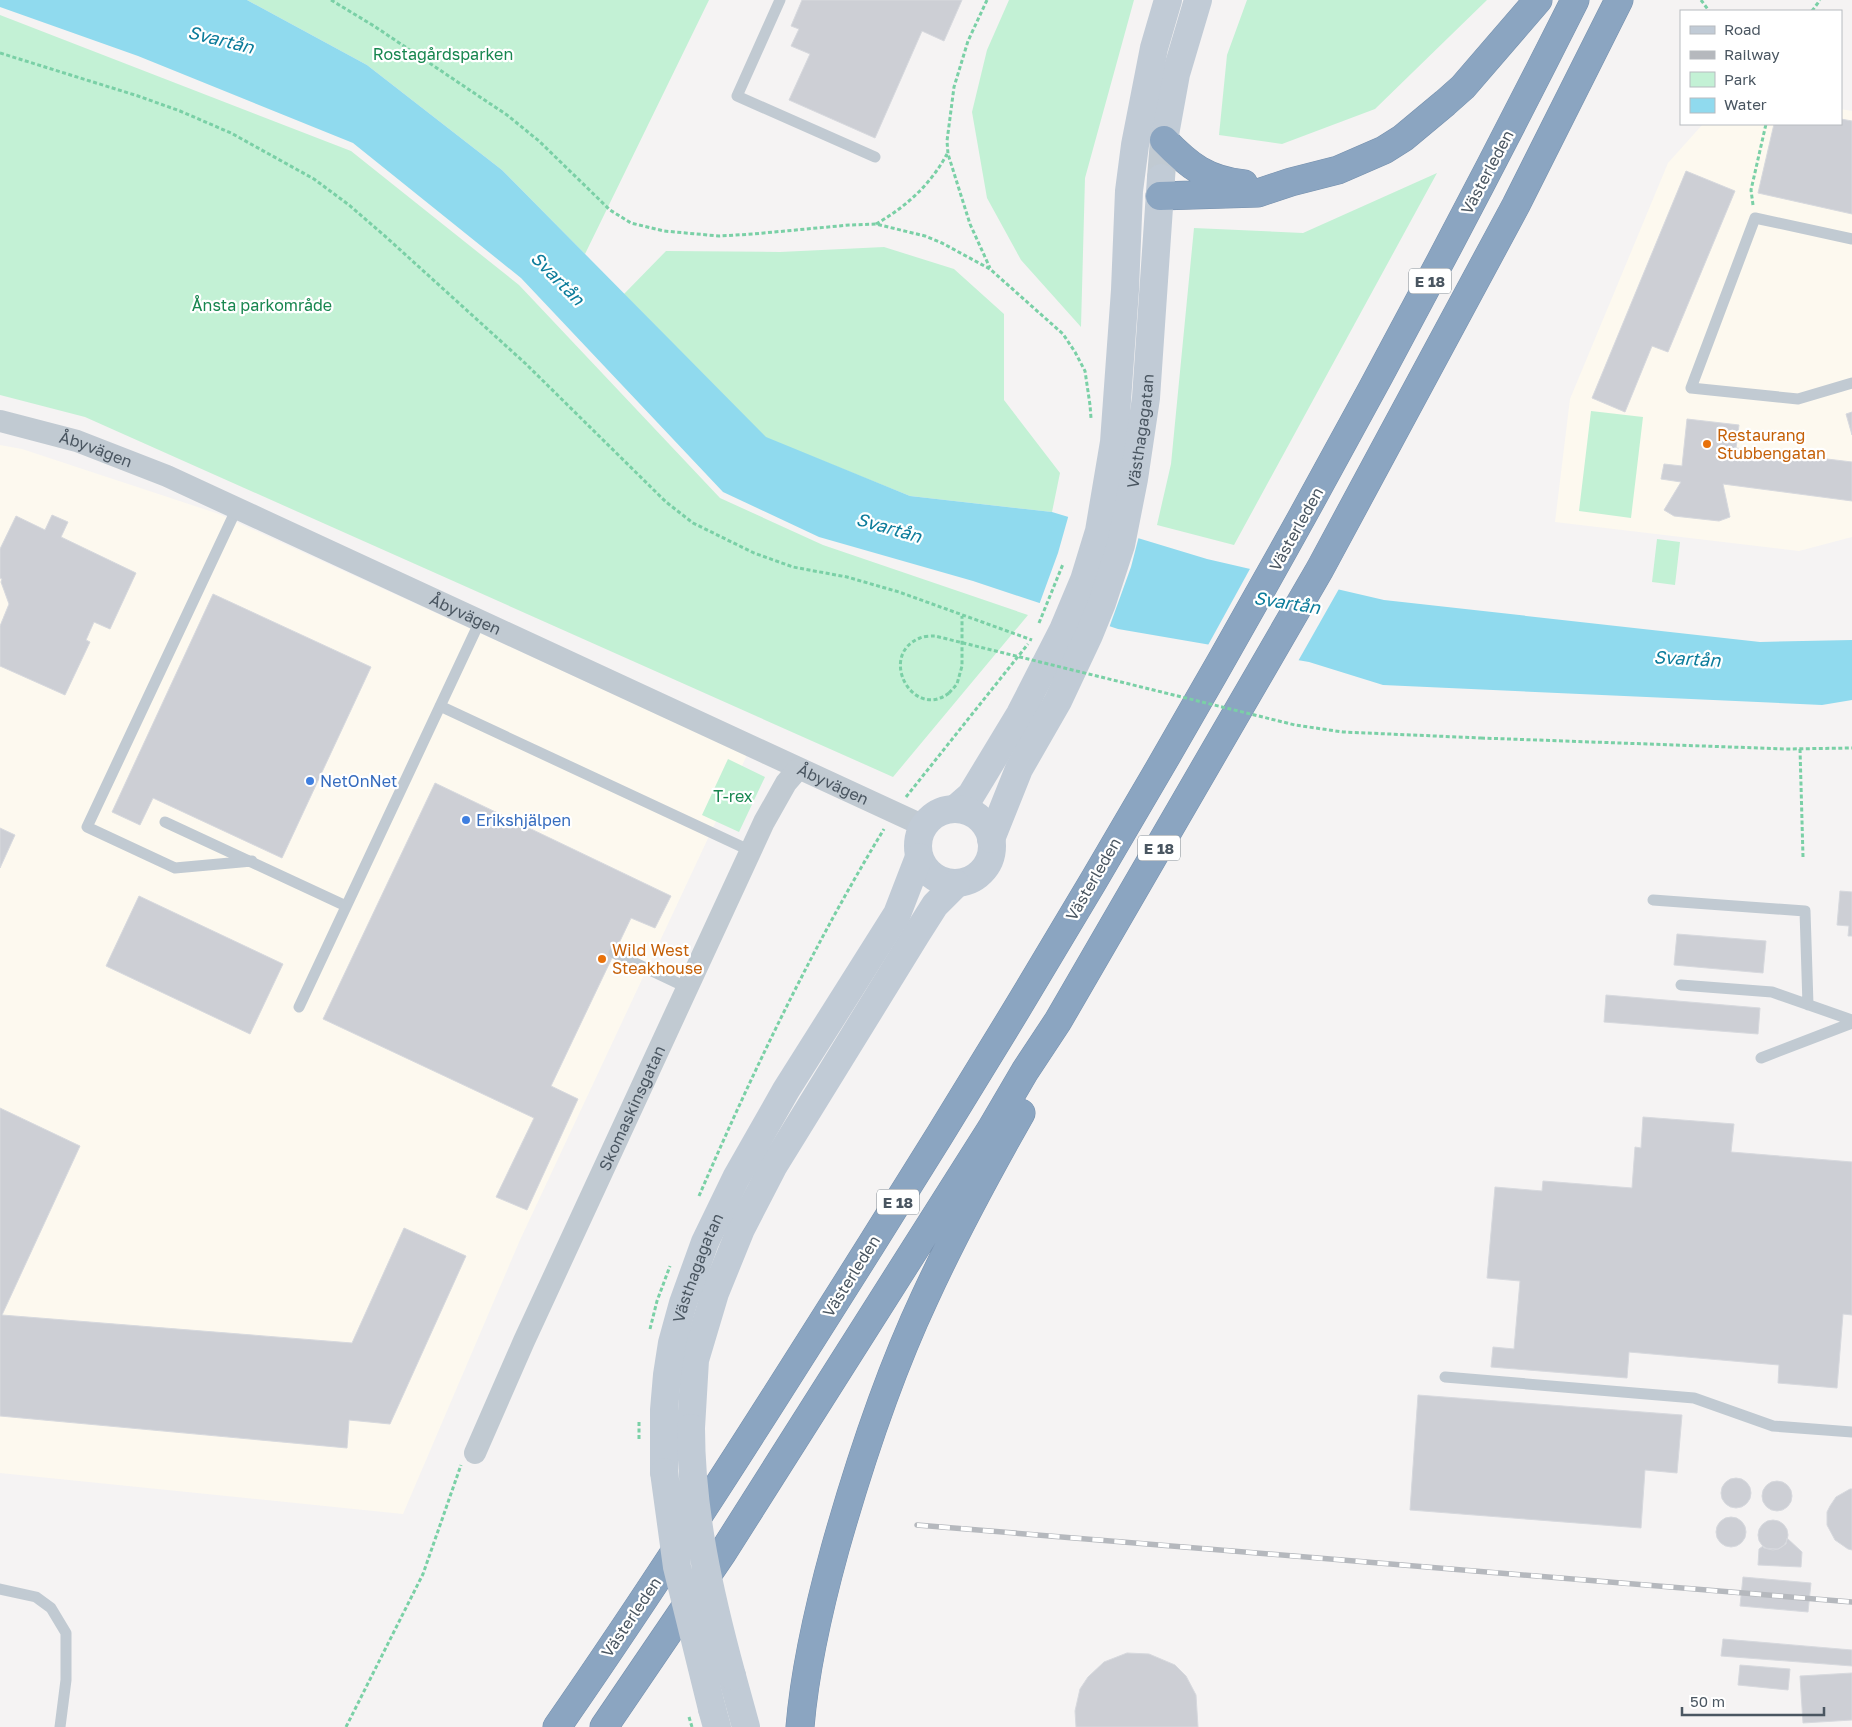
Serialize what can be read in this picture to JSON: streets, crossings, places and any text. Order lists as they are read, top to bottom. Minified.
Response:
{"streets":{"highway":["Västerleden","E 18"],"main road":["Västhagagatan"],"street":["Åbyvägen","Skomaskinsgatan"]},"crossings":[["Västhagagatan","Åbyvägen"],["Åbyvägen","Skomaskinsgatan"]],"water":["Svartån"],"parks":["Rostagårdsparken","Ånsta parkområde","T-rex"],"places":["Restaurang Stubbengatan","NetOnNet","Erikshjälpen","Wild West Steakhouse"],"legend":["Road","Railway","Park","Water"],"scale_bar":"50 m"}
